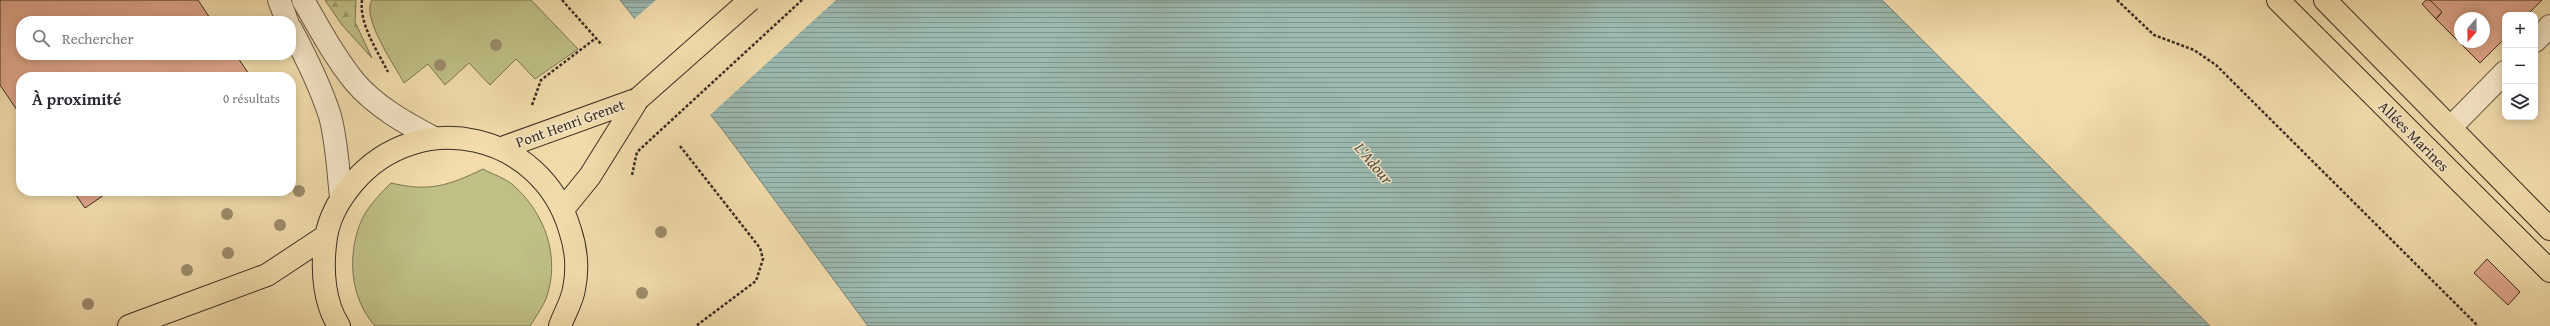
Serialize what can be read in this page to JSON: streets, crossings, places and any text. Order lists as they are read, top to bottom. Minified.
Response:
{"streets":{"main road":["Pont Henri Grenet","Allées Marines"]},"water":["L'Adour"],"north":"bottom","page":{"map_buttons":["+","−"],"search":"Rechercher","heading":["À proximité","0 résultats"]}}
